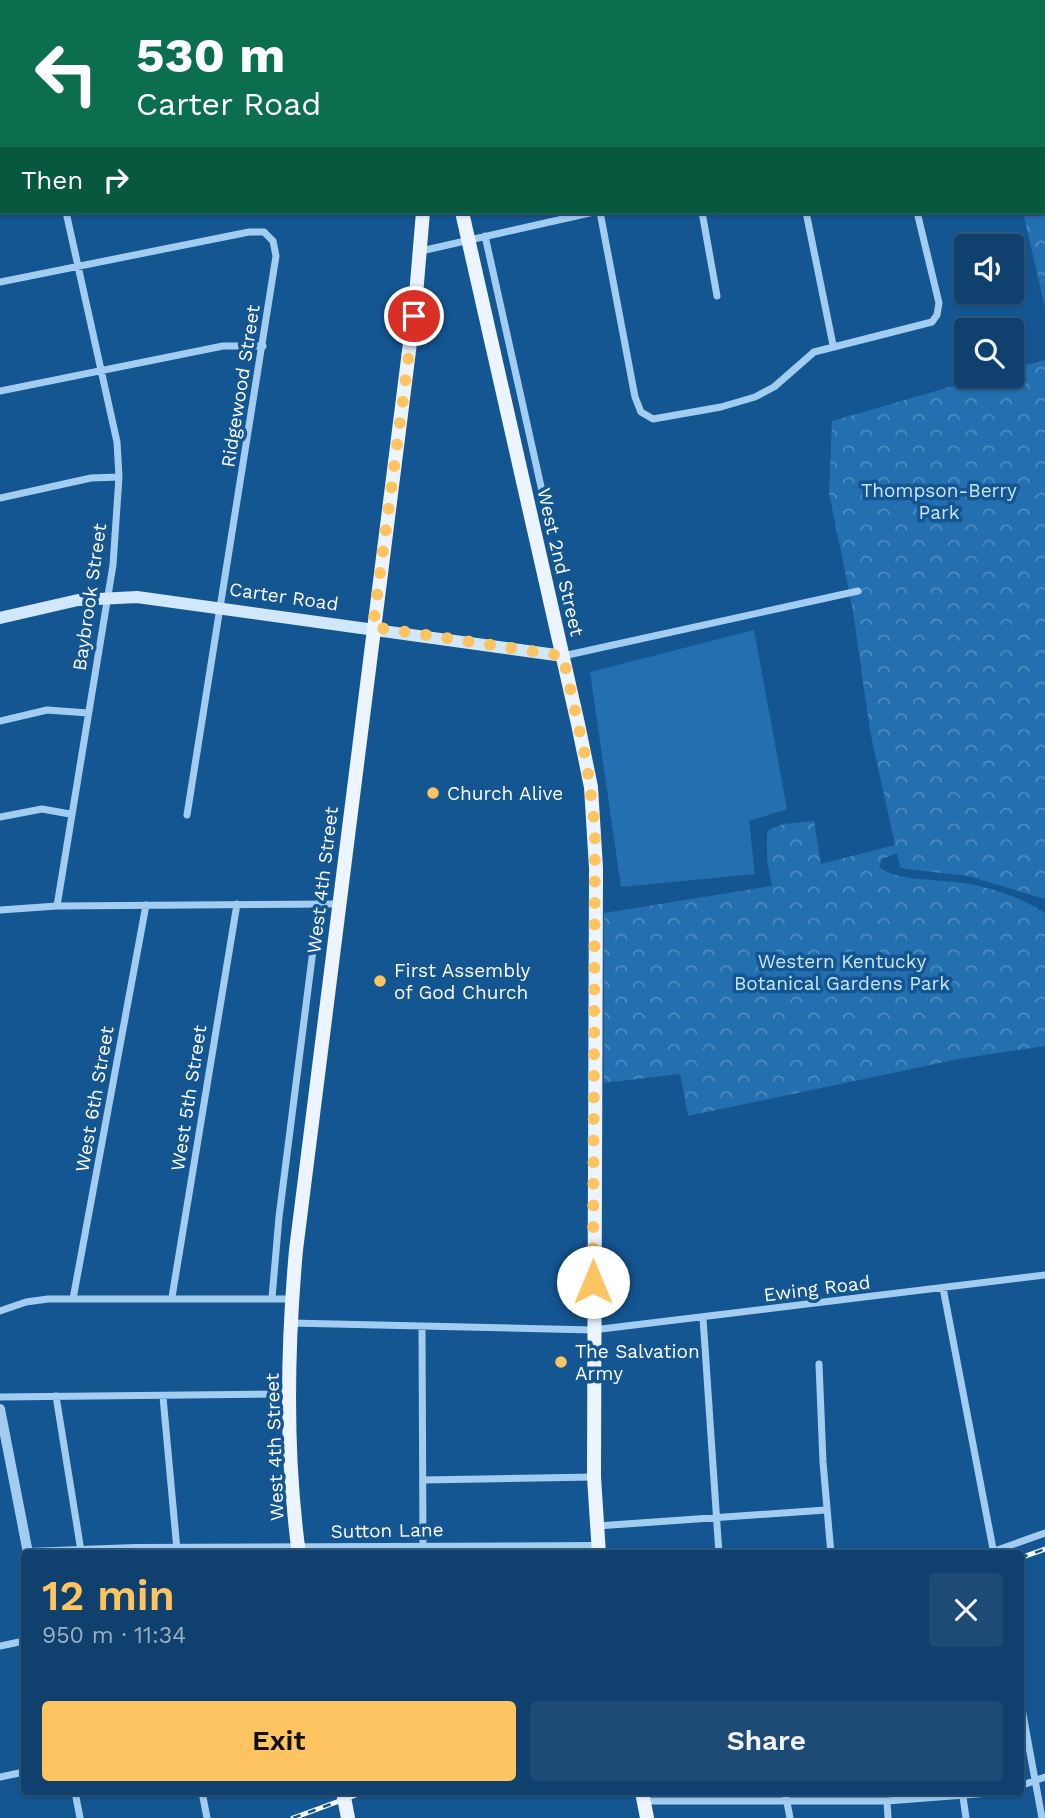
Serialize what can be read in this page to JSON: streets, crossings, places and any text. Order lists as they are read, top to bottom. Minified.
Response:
{"streets":{"main road":["West 2nd Street","Carter Road","West 4th Street"],"street":["Ridgewood Street","Baybrook Street","West 5th Street","West 6th Street","Ewing Road","Sutton Lane"]},"crossings":[["Ridgewood Street","Carter Road"],["Ridgewood Street","Baybrook Street"],["West 2nd Street","Carter Road"],["West 2nd Street","Ewing Road"],["West 2nd Street","Sutton Lane"],["Carter Road","Baybrook Street"],["Carter Road","West 4th Street"],["West 4th Street","Ewing Road"]],"parks":["Thompson-Berry Park","Western Kentucky Botanical Gardens Park"],"places":["Church Alive","First Assembly of God Church","The Salvation Army"],"page":{"turn":["530 m","Carter Road"],"then":"Then","heading":["12 min","950 m · 11:34"],"buttons":["Exit","Share"]}}
